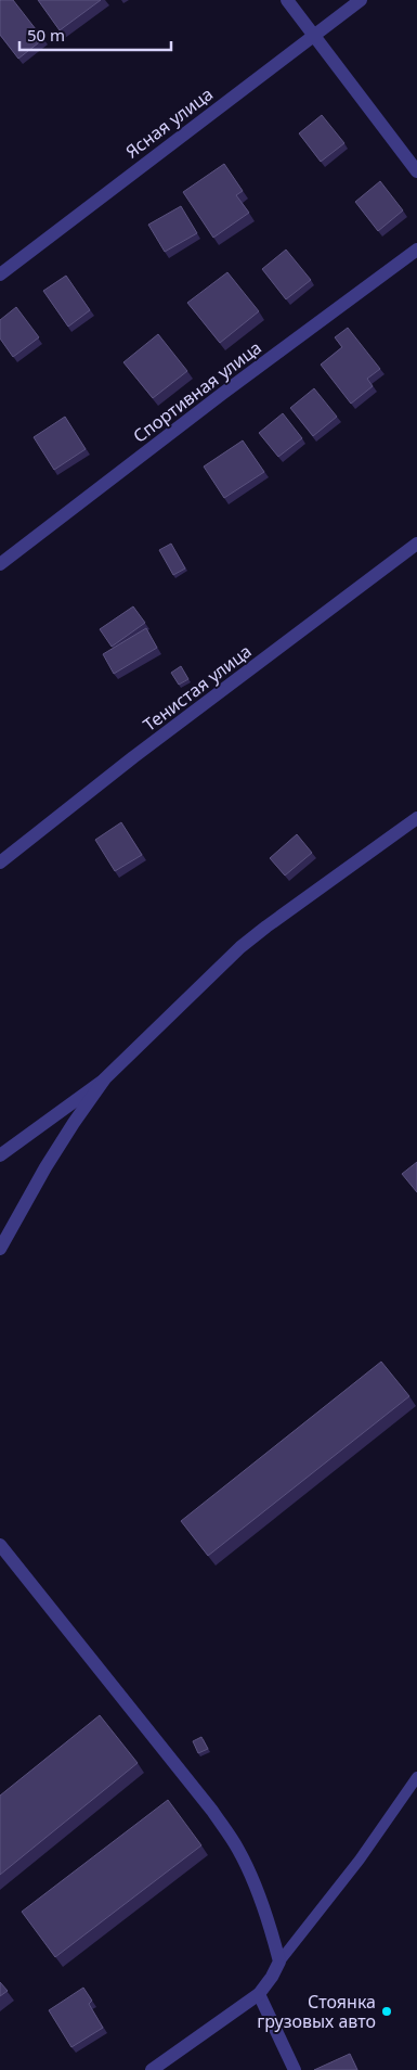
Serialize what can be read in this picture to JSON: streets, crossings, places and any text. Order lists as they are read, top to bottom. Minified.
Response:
{"streets":{"street":["Ясная улица","Спортивная улица","Тенистая улица"]},"places":["Стоянка грузовых авто"],"scale_bar":"50 m"}
